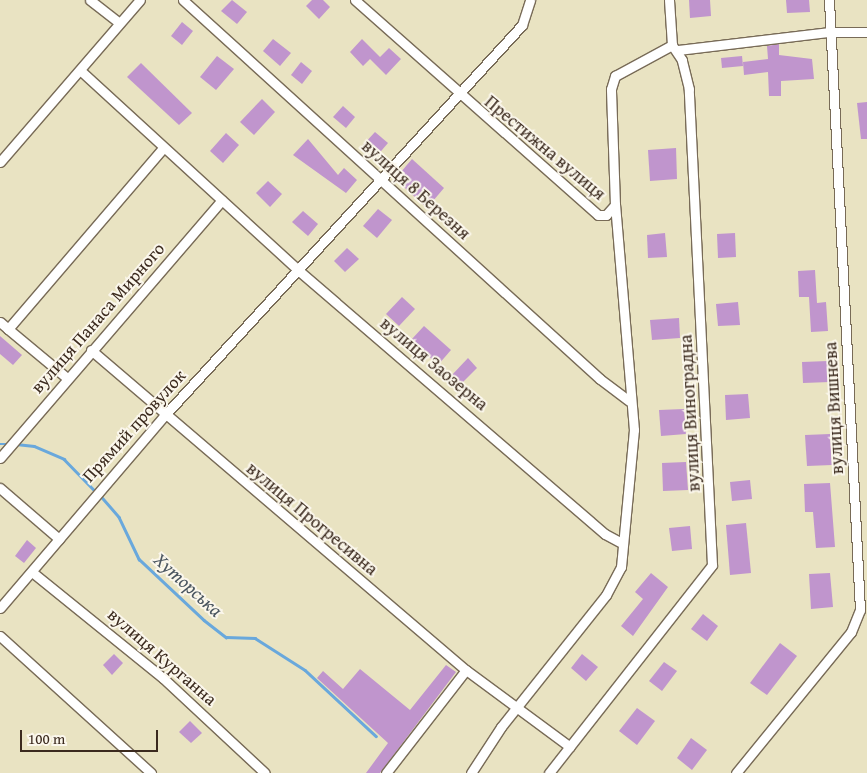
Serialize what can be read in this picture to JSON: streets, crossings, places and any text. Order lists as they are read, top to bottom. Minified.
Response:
{"streets":{"street":["Престижна вулиця","вулиця 8 Березня","вулиця Панаса Мирного","вулиця Заозерна","вулиця Вишнева","вулиця Виноградна","Прямий провулок","вулиця Прогресивна","вулиця Курганна"]},"crossings":[["Престижна вулиця","вулиця Виноградна"],["Престижна вулиця","Прямий провулок"],["вулиця 8 Березня","Прямий провулок"],["вулиця Панаса Мирного","вулиця Заозерна"],["вулиця Панаса Мирного","вулиця Прогресивна"],["вулиця Заозерна","Прямий провулок"],["вулиця Виноградна","вулиця Прогресивна"],["Прямий провулок","вулиця Прогресивна"],["Прямий провулок","вулиця Курганна"]],"water":["Хуторська"],"scale_bar":"100 m"}
